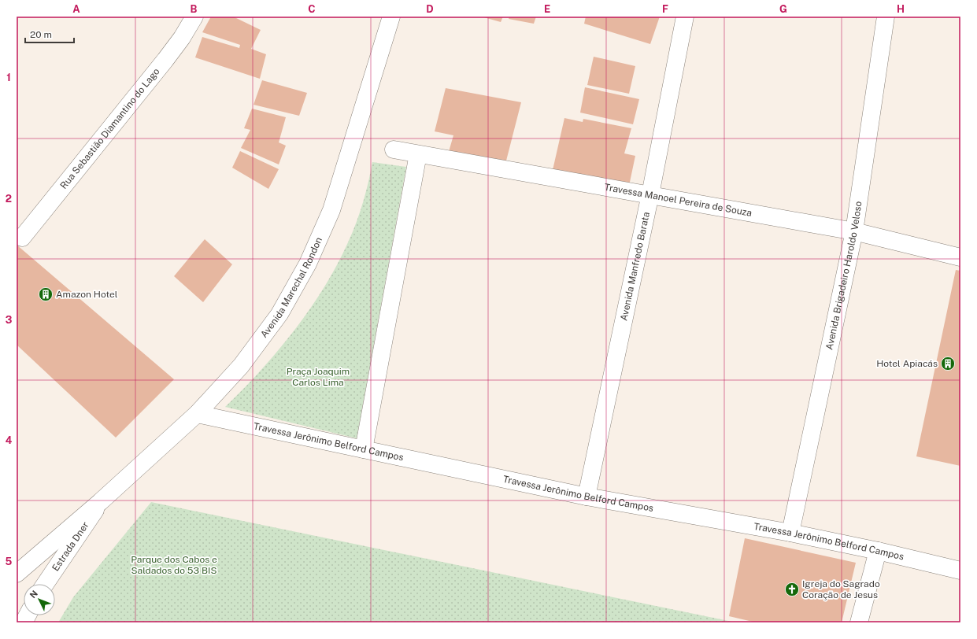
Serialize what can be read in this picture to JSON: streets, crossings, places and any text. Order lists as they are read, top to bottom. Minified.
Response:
{"streets":{"street":["Rua Sebastião Diamantino do Lago","Travessa Manoel Pereira de Souza","Avenida Manfredo Barata","Avenida Brigadeiro Haroldo Veloso","Avenida Marechal Rondon","Travessa Jerônimo Belford Campos","Estrada Dner"]},"crossings":[["Travessa Manoel Pereira de Souza","Avenida Manfredo Barata"],["Travessa Manoel Pereira de Souza","Avenida Brigadeiro Haroldo Veloso"],["Avenida Manfredo Barata","Travessa Jerônimo Belford Campos"],["Avenida Brigadeiro Haroldo Veloso","Travessa Jerônimo Belford Campos"],["Avenida Marechal Rondon","Travessa Jerônimo Belford Campos"],["Avenida Marechal Rondon","Estrada Dner"]],"parks":["Praça Joaquim Carlos Lima","Parque dos Cabos e Saldados do 53 BIS"],"places":{"building":["Amazon Hotel","Hotel Apiacás"],"church":["Igreja do Sagrado Coração de Jesus"]},"scale_bar":"20 m","north":"top left","grid":{"columns":["A","B","C","D","E","F","G","H"],"rows":["1","2","3","4","5"]}}
